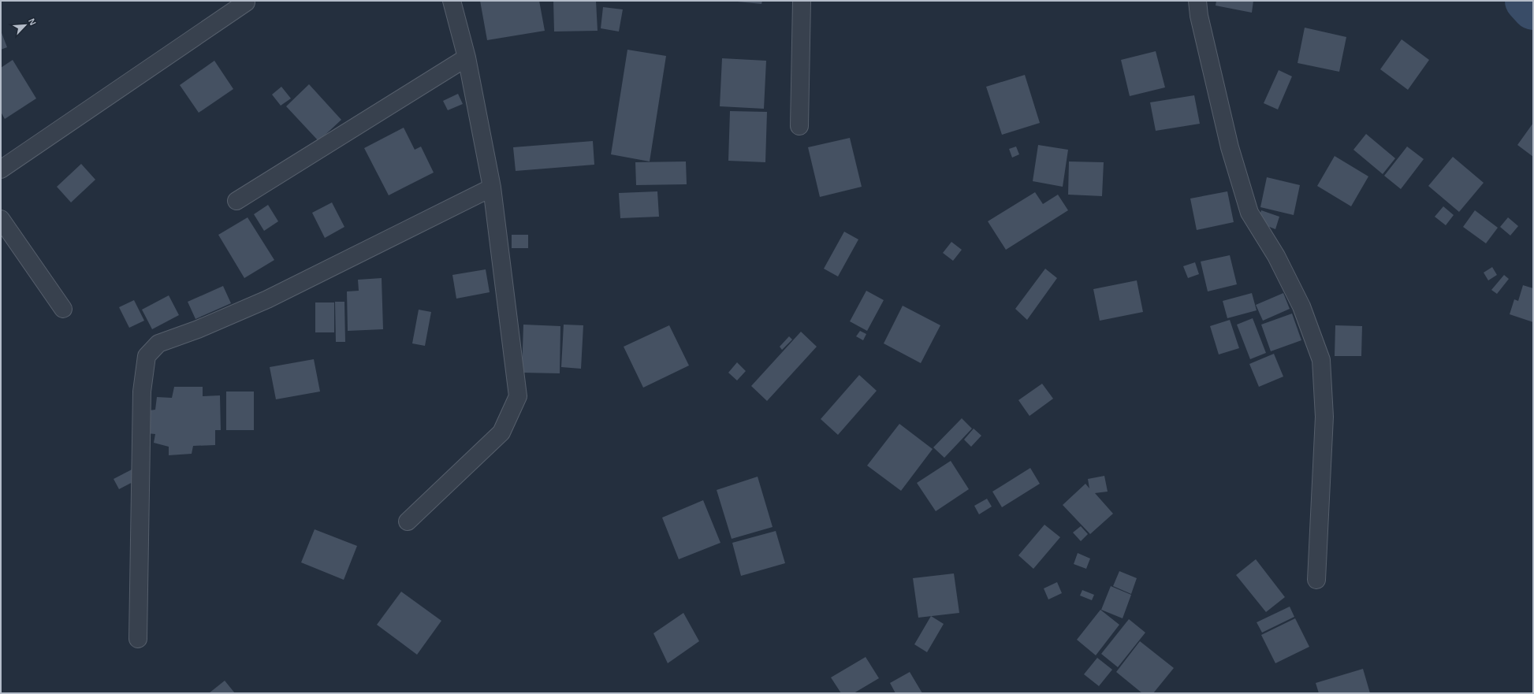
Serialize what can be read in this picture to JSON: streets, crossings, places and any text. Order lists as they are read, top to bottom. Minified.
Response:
{"north":"top right"}
